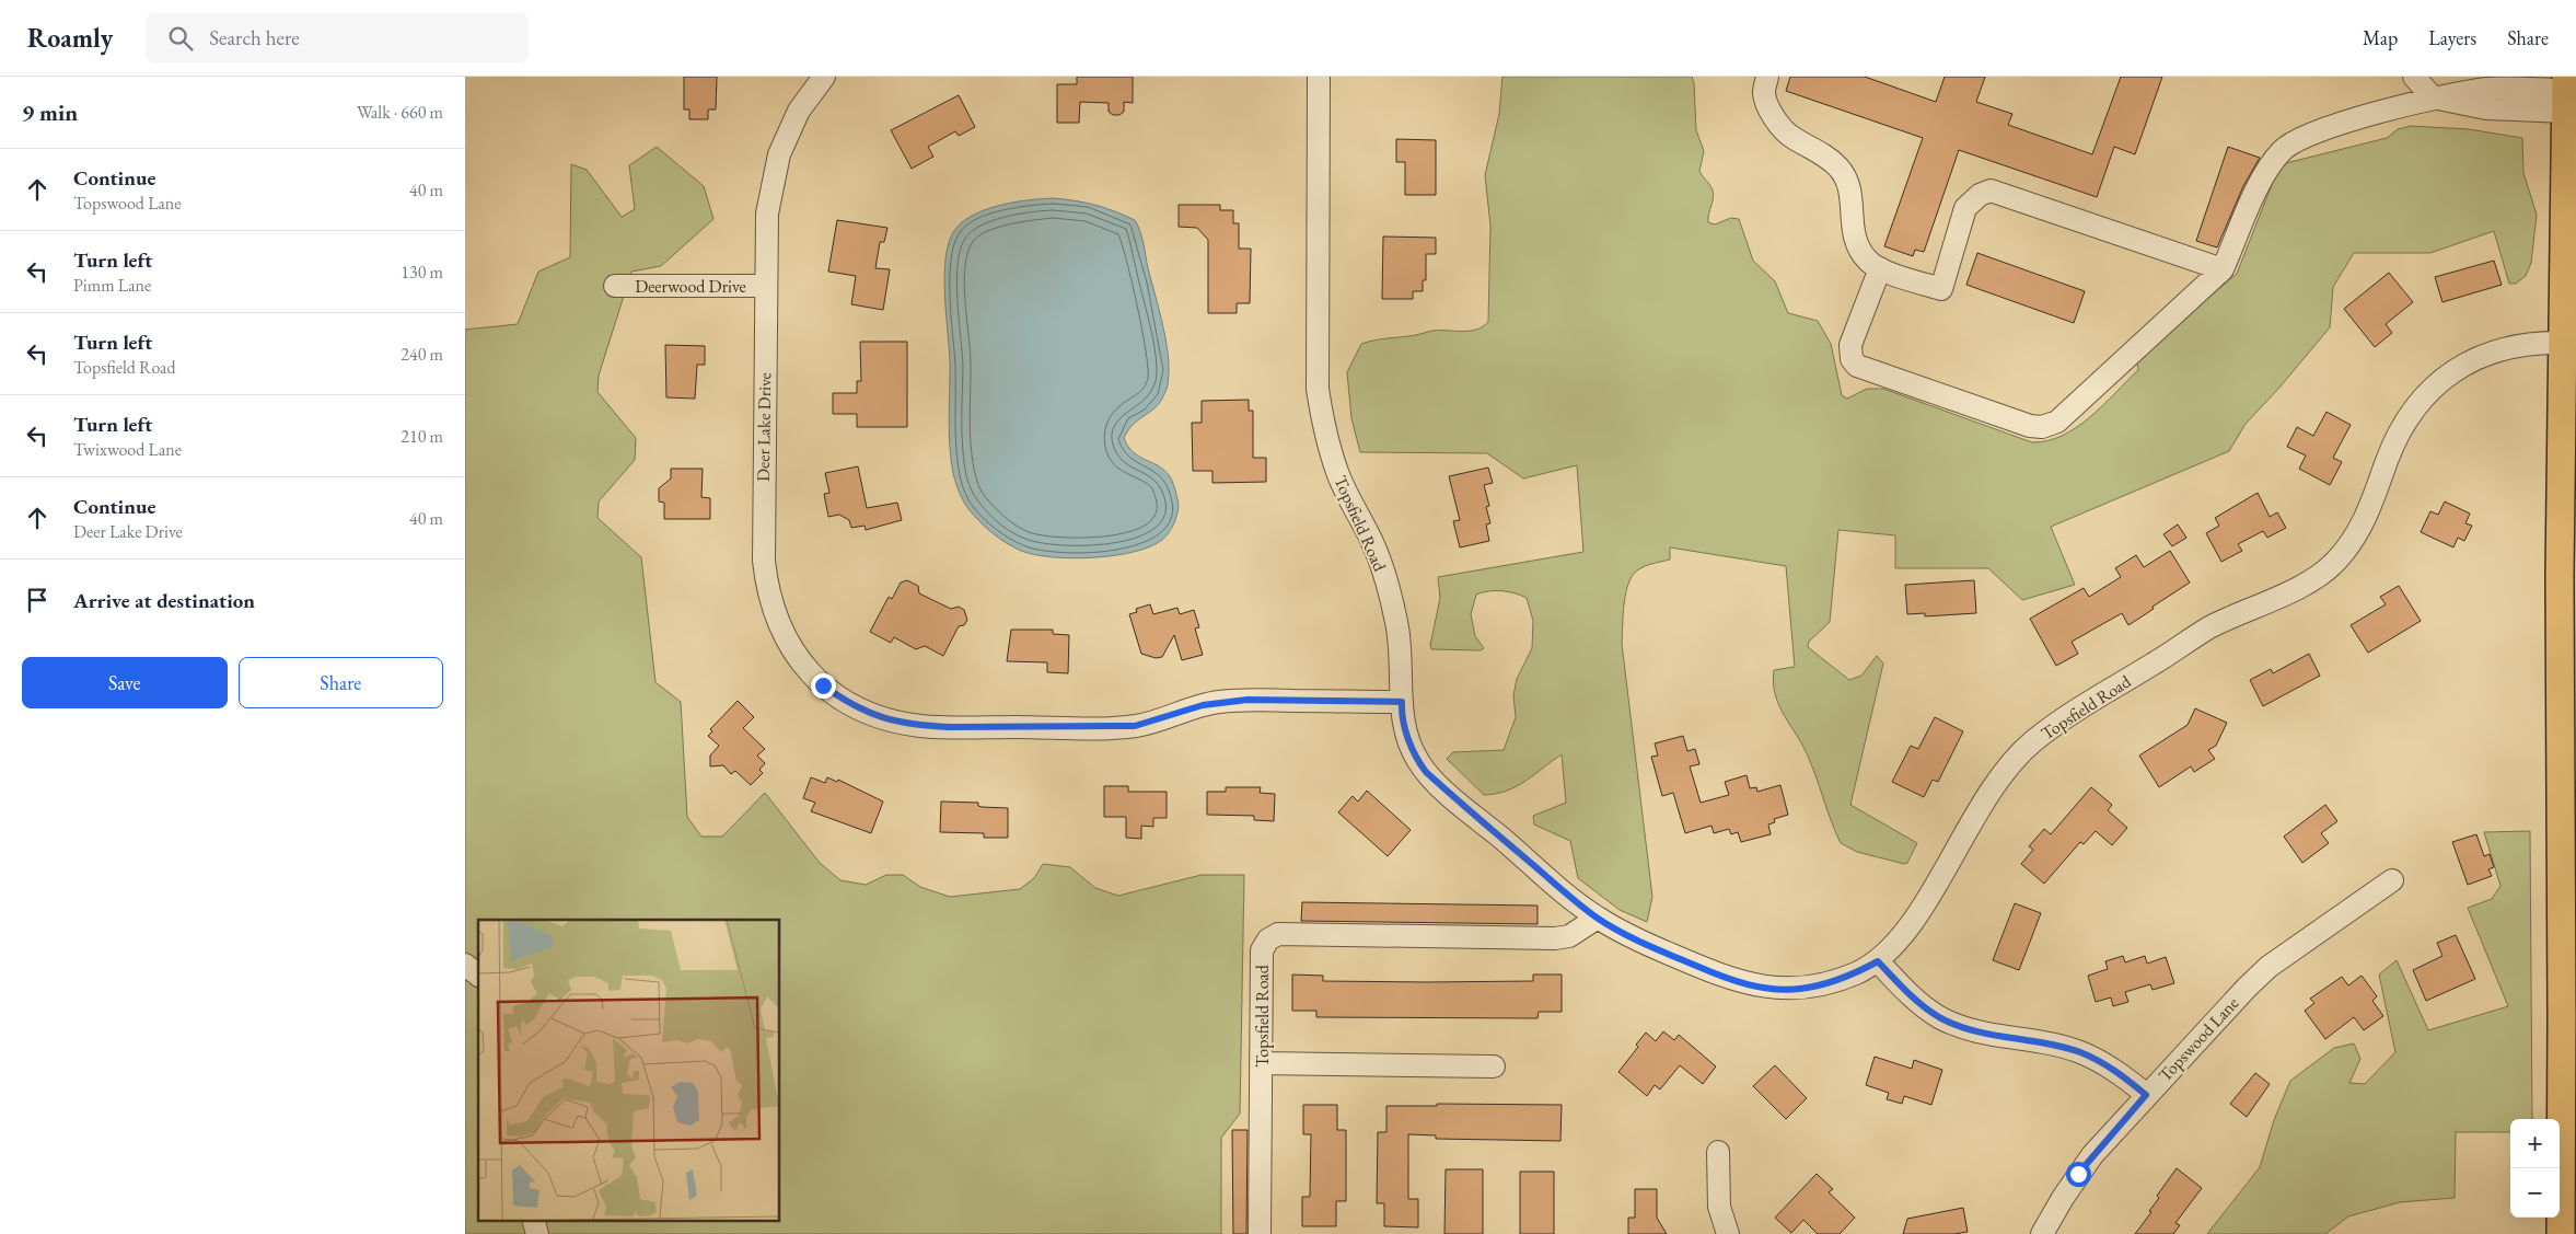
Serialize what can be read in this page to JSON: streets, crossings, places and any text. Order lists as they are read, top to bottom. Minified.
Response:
{"streets":{"street":["Deerwood Drive","Deer Lake Drive","Topsfield Road","Topswood Lane"]},"crossings":[["Deerwood Drive","Deer Lake Drive"],["Deer Lake Drive","Topsfield Road"]],"page":{"header":"Roamly","search":"Search here","nav":["Map","Layers","Share"],"heading":["9 min","Walk · 660 m"],"list":[["Continue","Topswood Lane","40 m"],["Turn left","Pimm Lane","130 m"],["Turn left","Topsfield Road","240 m"],["Turn left","Twixwood Lane","210 m"],["Continue","Deer Lake Drive","40 m"],"Arrive at destination"],"buttons":["Save","Share"],"map_buttons":["+","−"]}}
